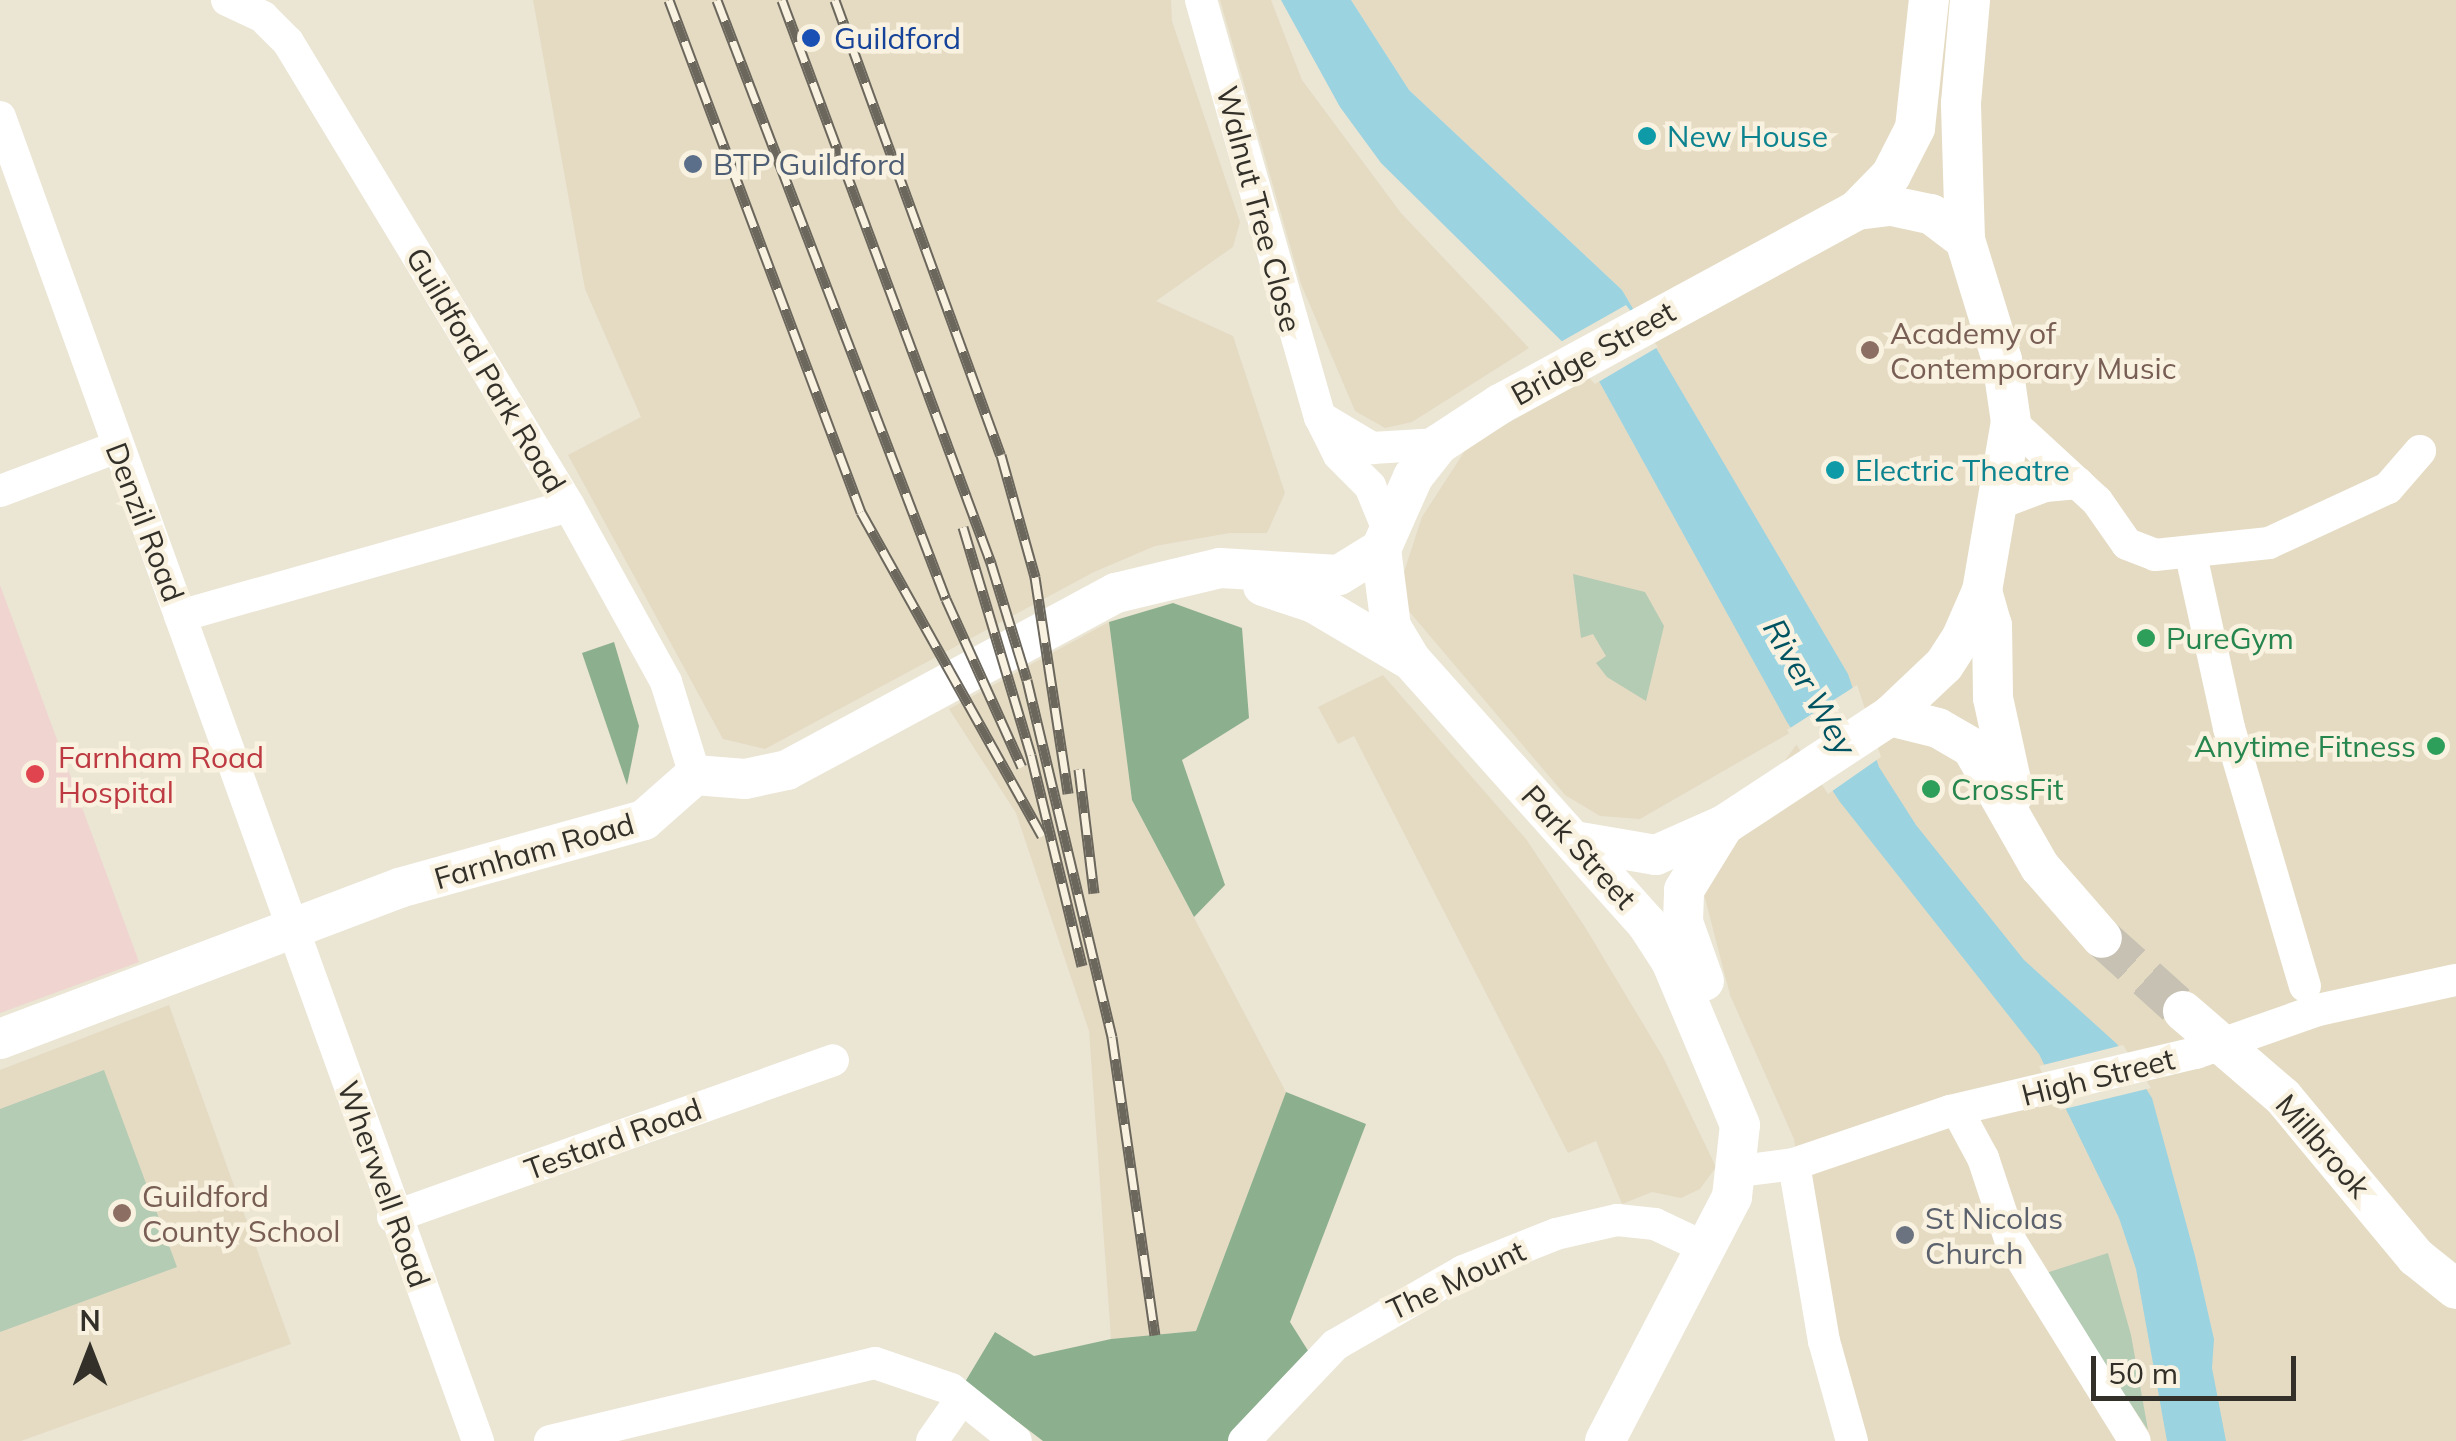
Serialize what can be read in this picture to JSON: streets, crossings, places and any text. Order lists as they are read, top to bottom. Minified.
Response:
{"streets":{"main road":["Bridge Street","Park Street","Farnham Road","Millbrook"],"street":["Walnut Tree Close","Guildford Park Road","Denzil Road","High Street","Testard Road","Wherwell Road","The Mount"]},"crossings":[["Walnut Tree Close","Bridge Street"],["Walnut Tree Close","Park Street"],["Bridge Street","Park Street"],["Guildford Park Road","Farnham Road"],["Denzil Road","Farnham Road"],["Denzil Road","Wherwell Road"],["Park Street","High Street"],["Farnham Road","Wherwell Road"],["High Street","Millbrook"],["Testard Road","Wherwell Road"]],"water":["River Wey"],"places":["Guildford","New House","BTP Guildford","Academy of Contemporary Music","Electric Theatre","PureGym","Anytime Fitness","Farnham Road Hospital","CrossFit","Guildford County School","St Nicolas Church"],"scale_bar":"50 m","north":"top"}
